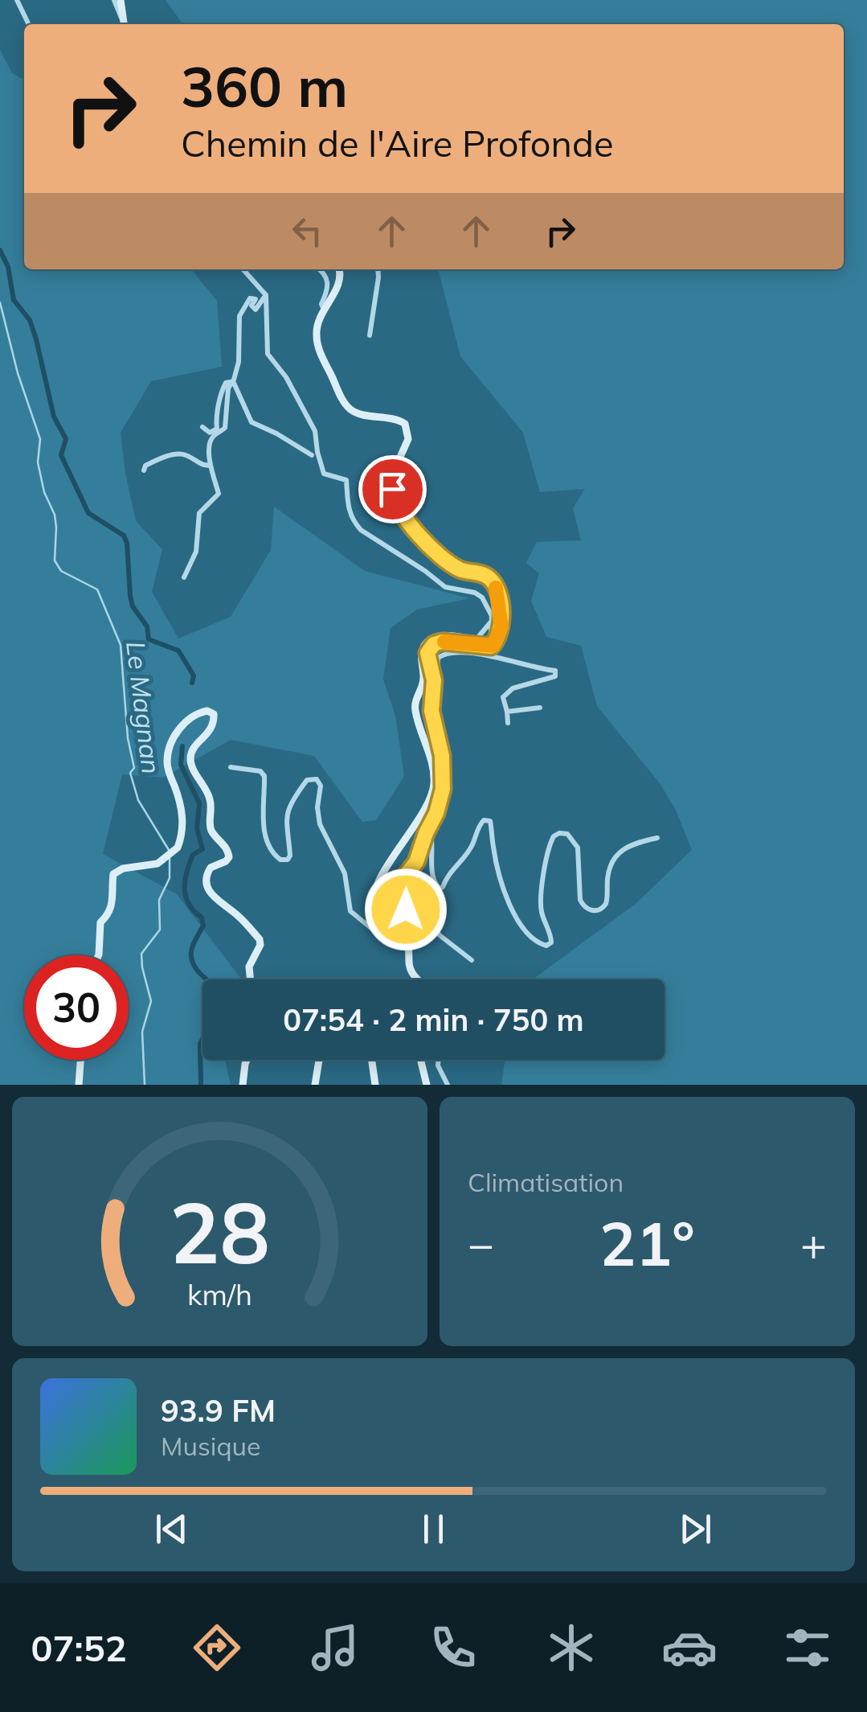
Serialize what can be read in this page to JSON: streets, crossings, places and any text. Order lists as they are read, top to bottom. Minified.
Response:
{"water":["Le Magnan"],"page":{"turn":["360 m","Chemin de l'Aire Profonde"],"limit":"30","trip":"07:54 · 2 min · 750 m","tile":"Climatisation","heat":["−","21°","+"],"song":["93.9 FM","Musique"],"tabs":"07:52","gauge":["28","km/h"]}}
